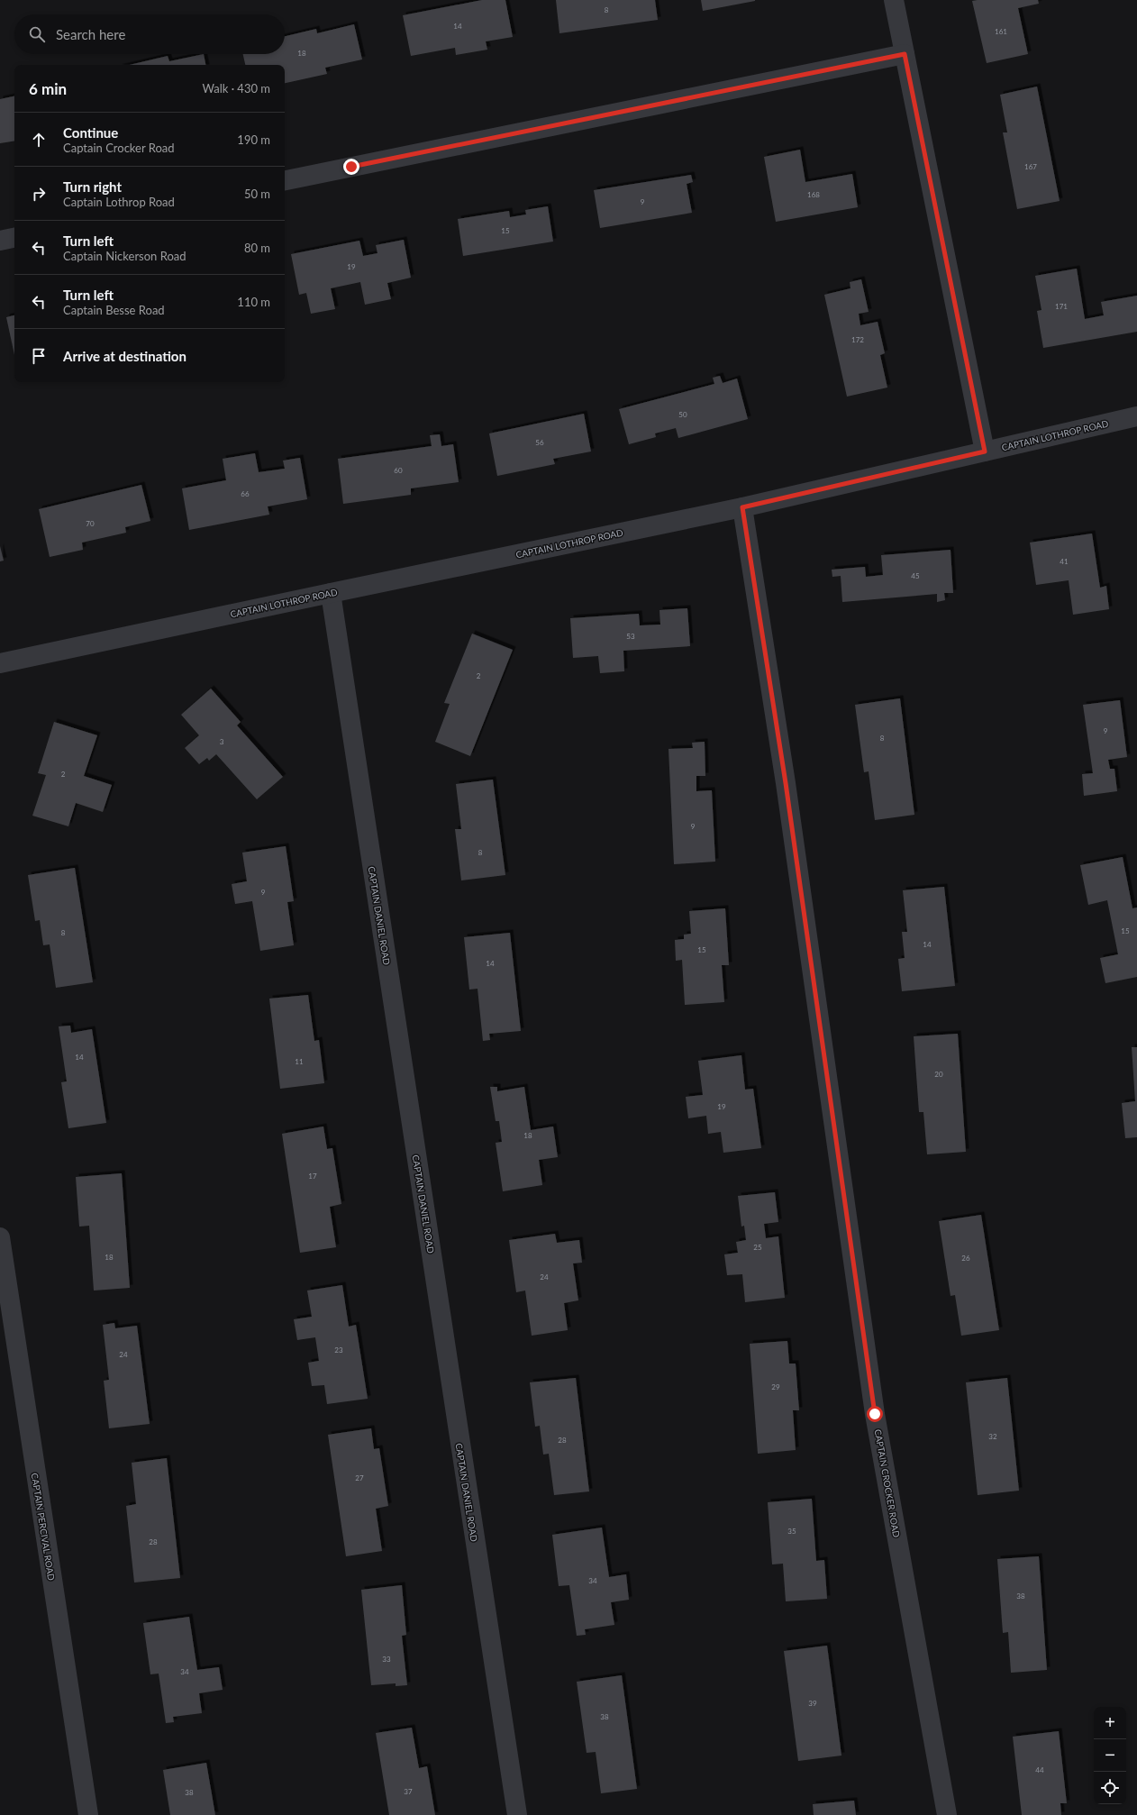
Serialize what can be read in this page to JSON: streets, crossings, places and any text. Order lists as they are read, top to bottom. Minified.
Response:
{"streets":{"street":["CAPTAIN LOTHROP ROAD","CAPTAIN DANIEL ROAD","CAPTAIN CROCKER ROAD","CAPTAIN PERCIVAL ROAD"]},"crossings":[["CAPTAIN LOTHROP ROAD","CAPTAIN DANIEL ROAD"],["CAPTAIN LOTHROP ROAD","CAPTAIN CROCKER ROAD"]],"house_numbers":["8","14","161","18","167","168","9","15","19","171","172","50","56","60","66","70","41","45","53","2","9","8","3","2","9","8","9","15","8","14","15","14","14","11","20","19","18","17","25","18","26","24","23","24","29","32","28","27","35","28","34","38","33","34","39","38","44","37","38"],"page":{"search":"Search here","heading":["6 min","Walk · 430 m"],"list":[["Continue","Captain Crocker Road","190 m"],["Turn right","Captain Lothrop Road","50 m"],["Turn left","Captain Nickerson Road","80 m"],["Turn left","Captain Besse Road","110 m"],"Arrive at destination"],"map_buttons":["+","−"]}}
